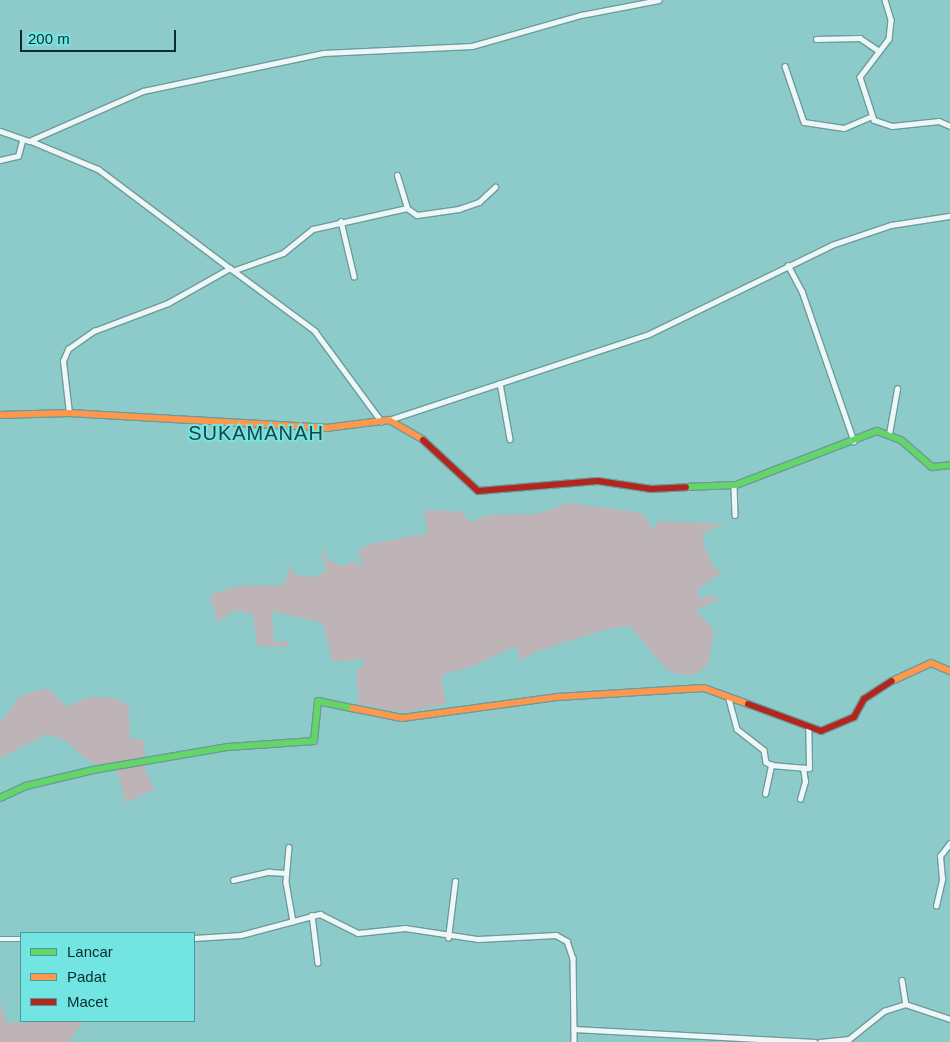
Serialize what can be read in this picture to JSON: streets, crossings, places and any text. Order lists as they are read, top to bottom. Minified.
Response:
{"districts":["SUKAMANAH"],"legend":["Lancar","Padat","Macet"],"scale_bar":"200 m"}
